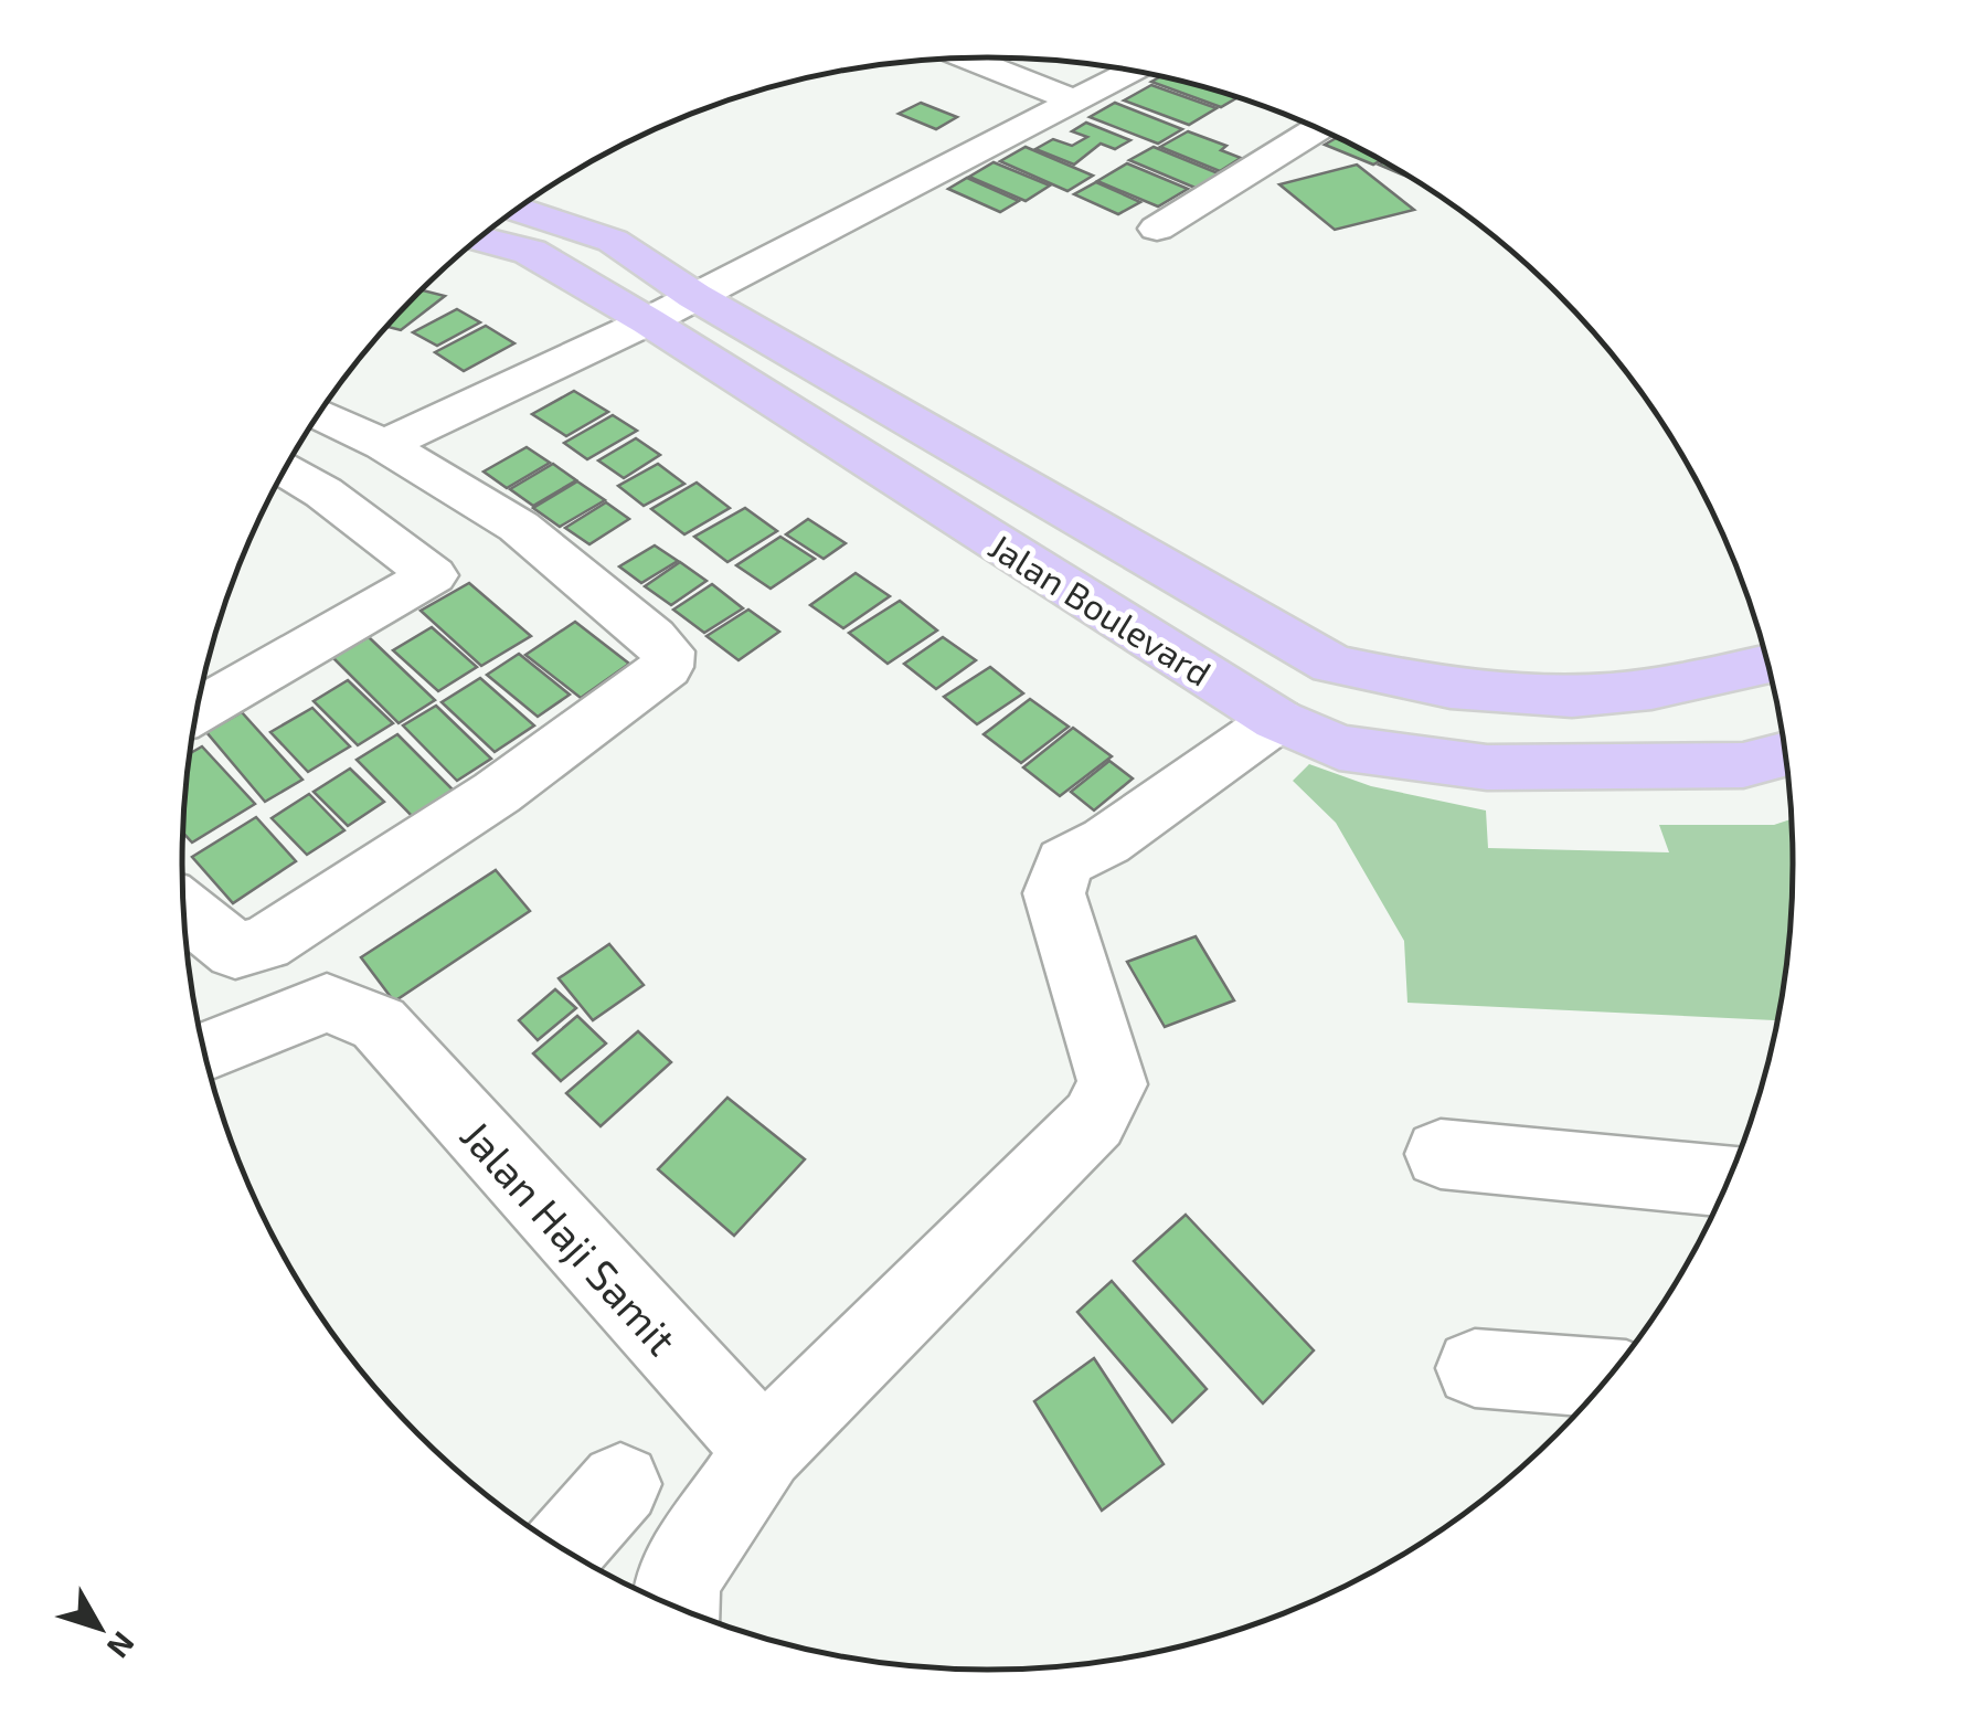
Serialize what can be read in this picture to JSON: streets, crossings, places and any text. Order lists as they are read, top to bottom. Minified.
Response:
{"streets":{"main road":["Jalan Boulevard"],"street":["Jalan Haji Samit"]},"north":"bottom right"}
